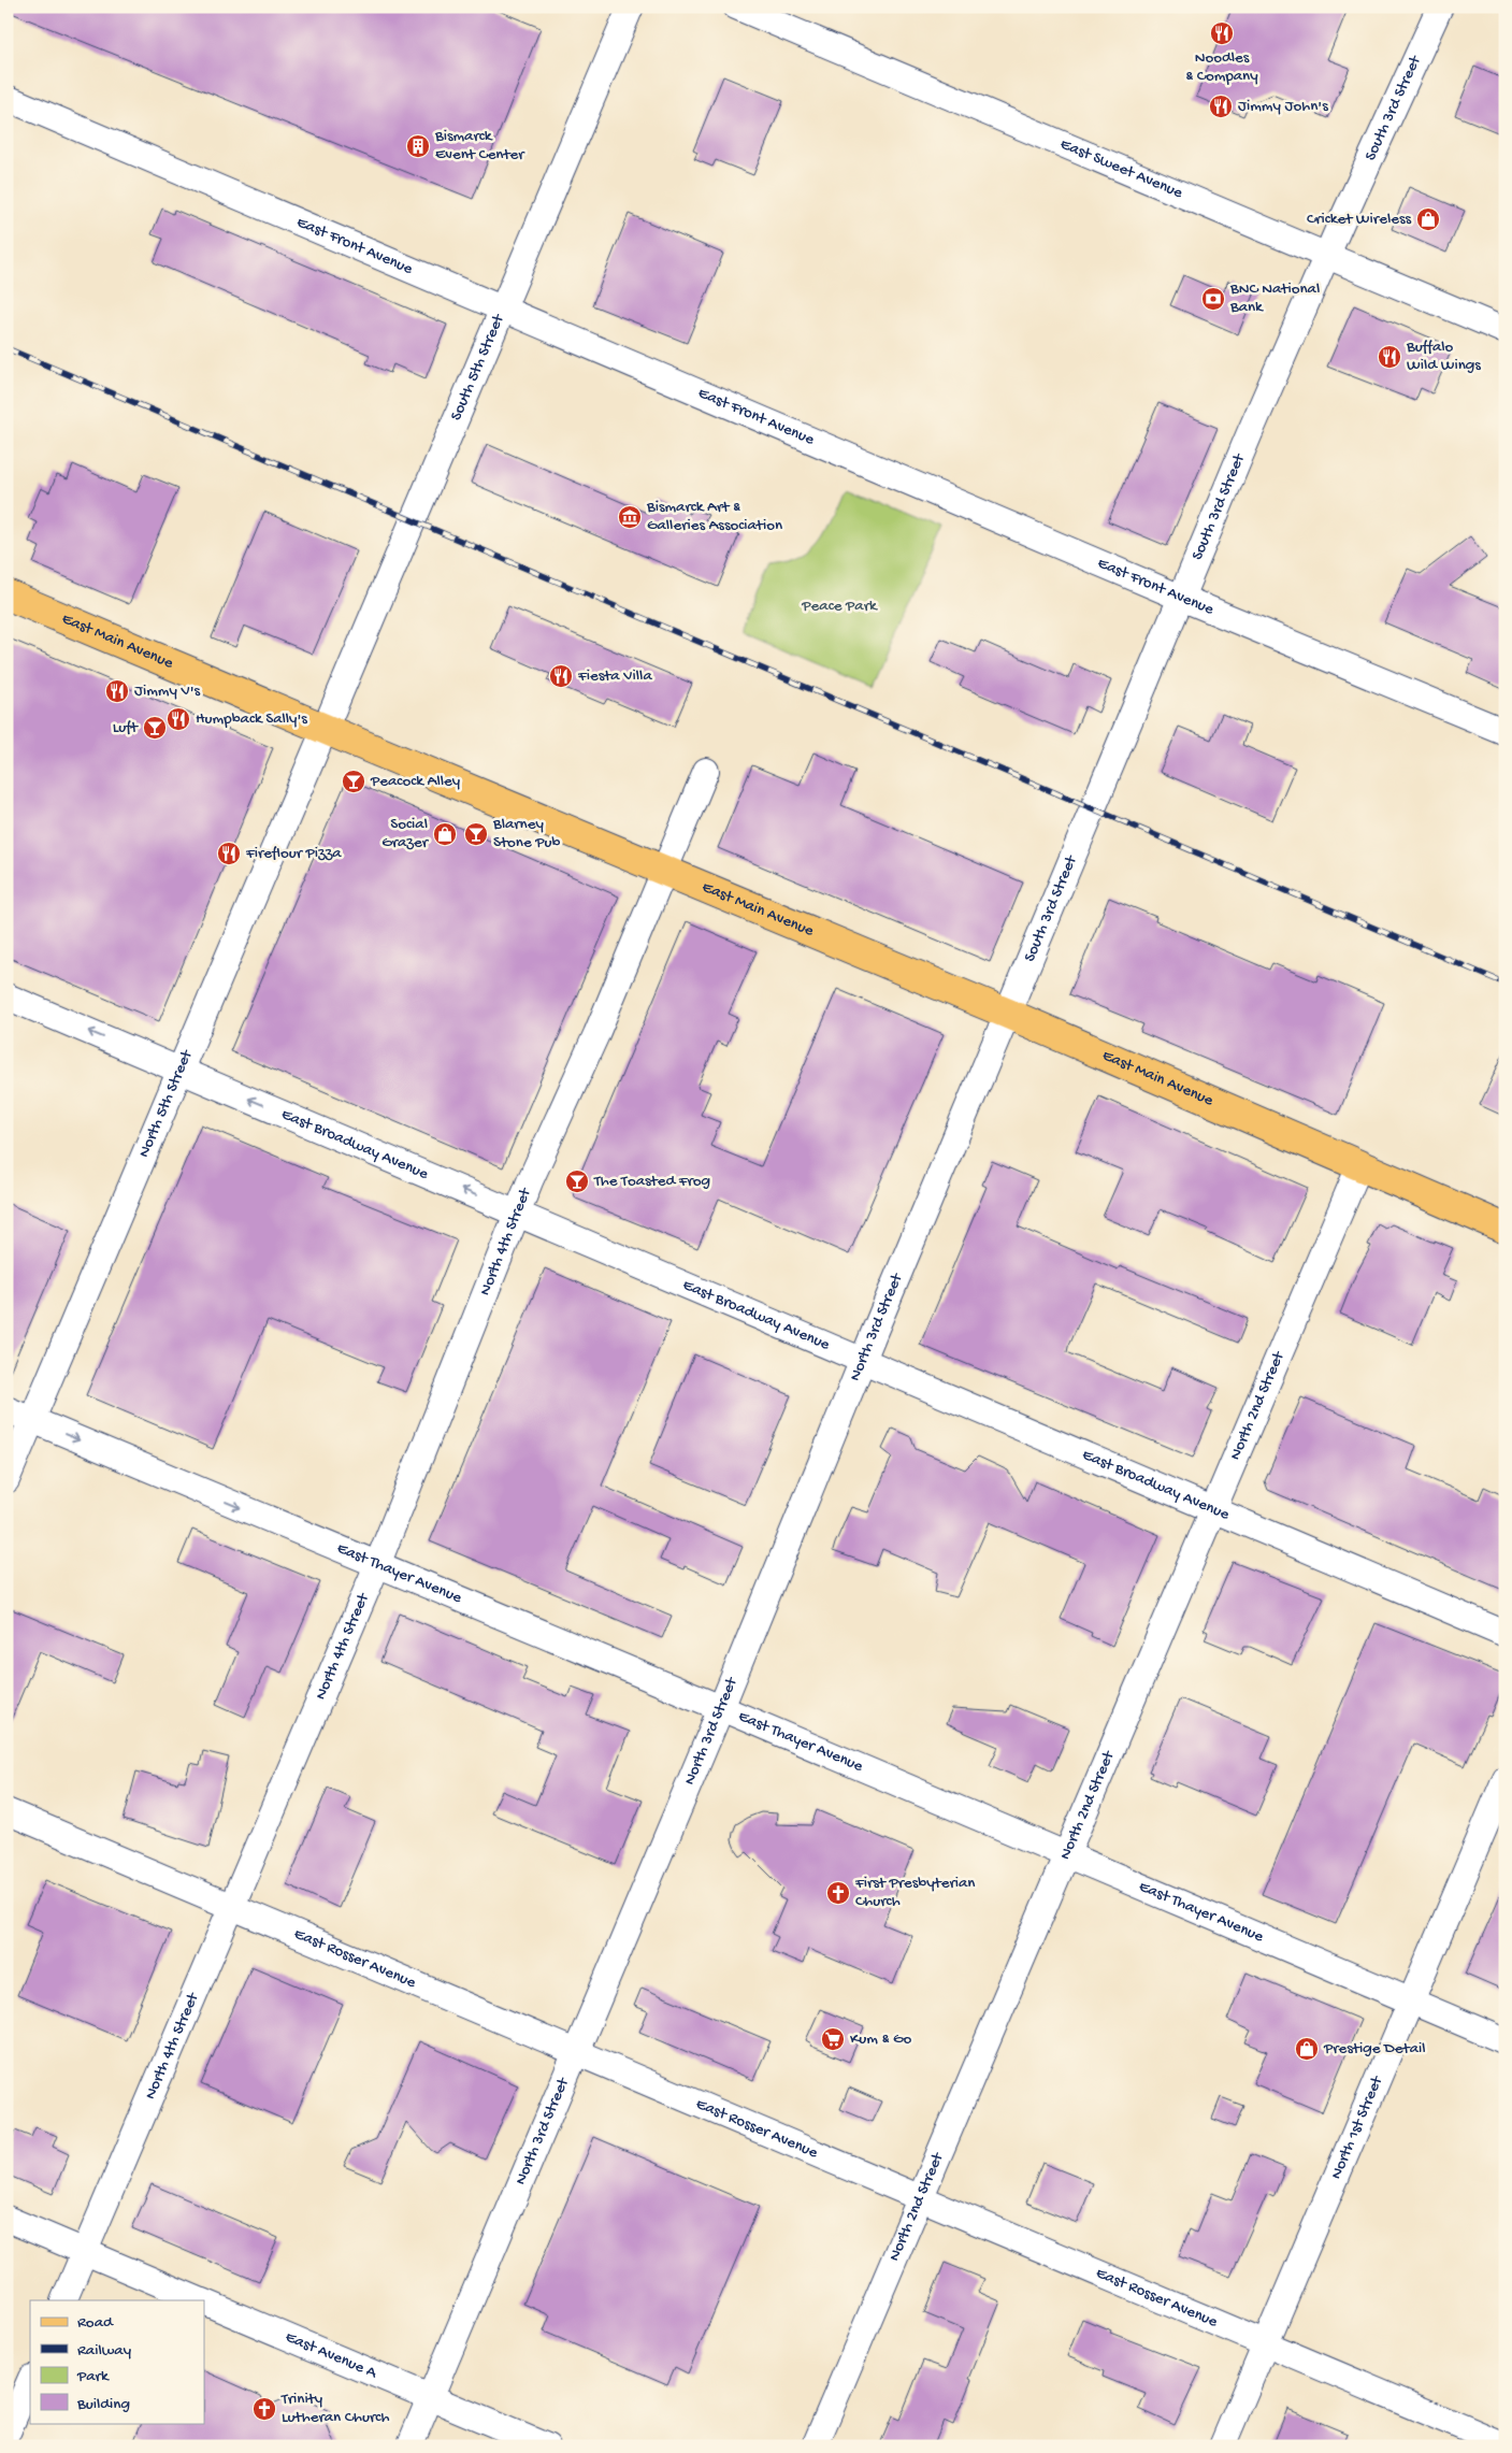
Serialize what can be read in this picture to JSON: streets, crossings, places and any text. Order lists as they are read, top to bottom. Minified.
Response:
{"streets":{"main road":["East Main Avenue"],"street":["South 3rd Street","East Sweet Avenue","East Front Avenue","South 5th Street","North 5th Street","East Broadway Avenue","North 4th Street","North 3rd Street","North 2nd Street","East Thayer Avenue","East Rosser Avenue","North 1st Street","East Avenue A"]},"crossings":[["South 3rd Street","East Sweet Avenue"],["South 3rd Street","East Front Avenue"],["South 3rd Street","East Main Avenue"],["South 3rd Street","North 3rd Street"],["East Front Avenue","South 5th Street"],["South 5th Street","East Main Avenue"],["South 5th Street","North 5th Street"],["East Main Avenue","North 5th Street"],["East Main Avenue","North 4th Street"],["East Main Avenue","North 3rd Street"],["East Main Avenue","North 2nd Street"],["North 5th Street","East Broadway Avenue"],["North 5th Street","East Thayer Avenue"],["East Broadway Avenue","North 4th Street"],["East Broadway Avenue","North 3rd Street"],["East Broadway Avenue","North 2nd Street"],["North 4th Street","East Thayer Avenue"],["North 4th Street","East Rosser Avenue"],["North 4th Street","East Avenue A"],["North 3rd Street","East Thayer Avenue"],["North 3rd Street","East Rosser Avenue"],["North 3rd Street","East Avenue A"],["North 2nd Street","East Thayer Avenue"],["North 2nd Street","East Rosser Avenue"],["East Thayer Avenue","North 1st Street"],["East Rosser Avenue","North 1st Street"]],"parks":["Peace Park"],"places":{"restaurant":["Noodles & Company","Jimmy John's","Buffalo Wild Wings","Fiesta Villa","Jimmy V's","Humpback Sally's","Fireflour Pizza"],"building":["Bismarck Event Center"],"shop":["Cricket Wireless","Social Grazer","Prestige Detail"],"bank":["BNC National Bank"],"museum":["Bismarck Art & Galleries Association"],"bar":["Luft","Peacock Alley","Blarney Stone Pub","The Toasted Frog"],"church":["First Presbyterian Church","Trinity Lutheran Church"],"supermarket":["Kum & Go"]},"legend":["Road","Railway","Park","Building"]}
